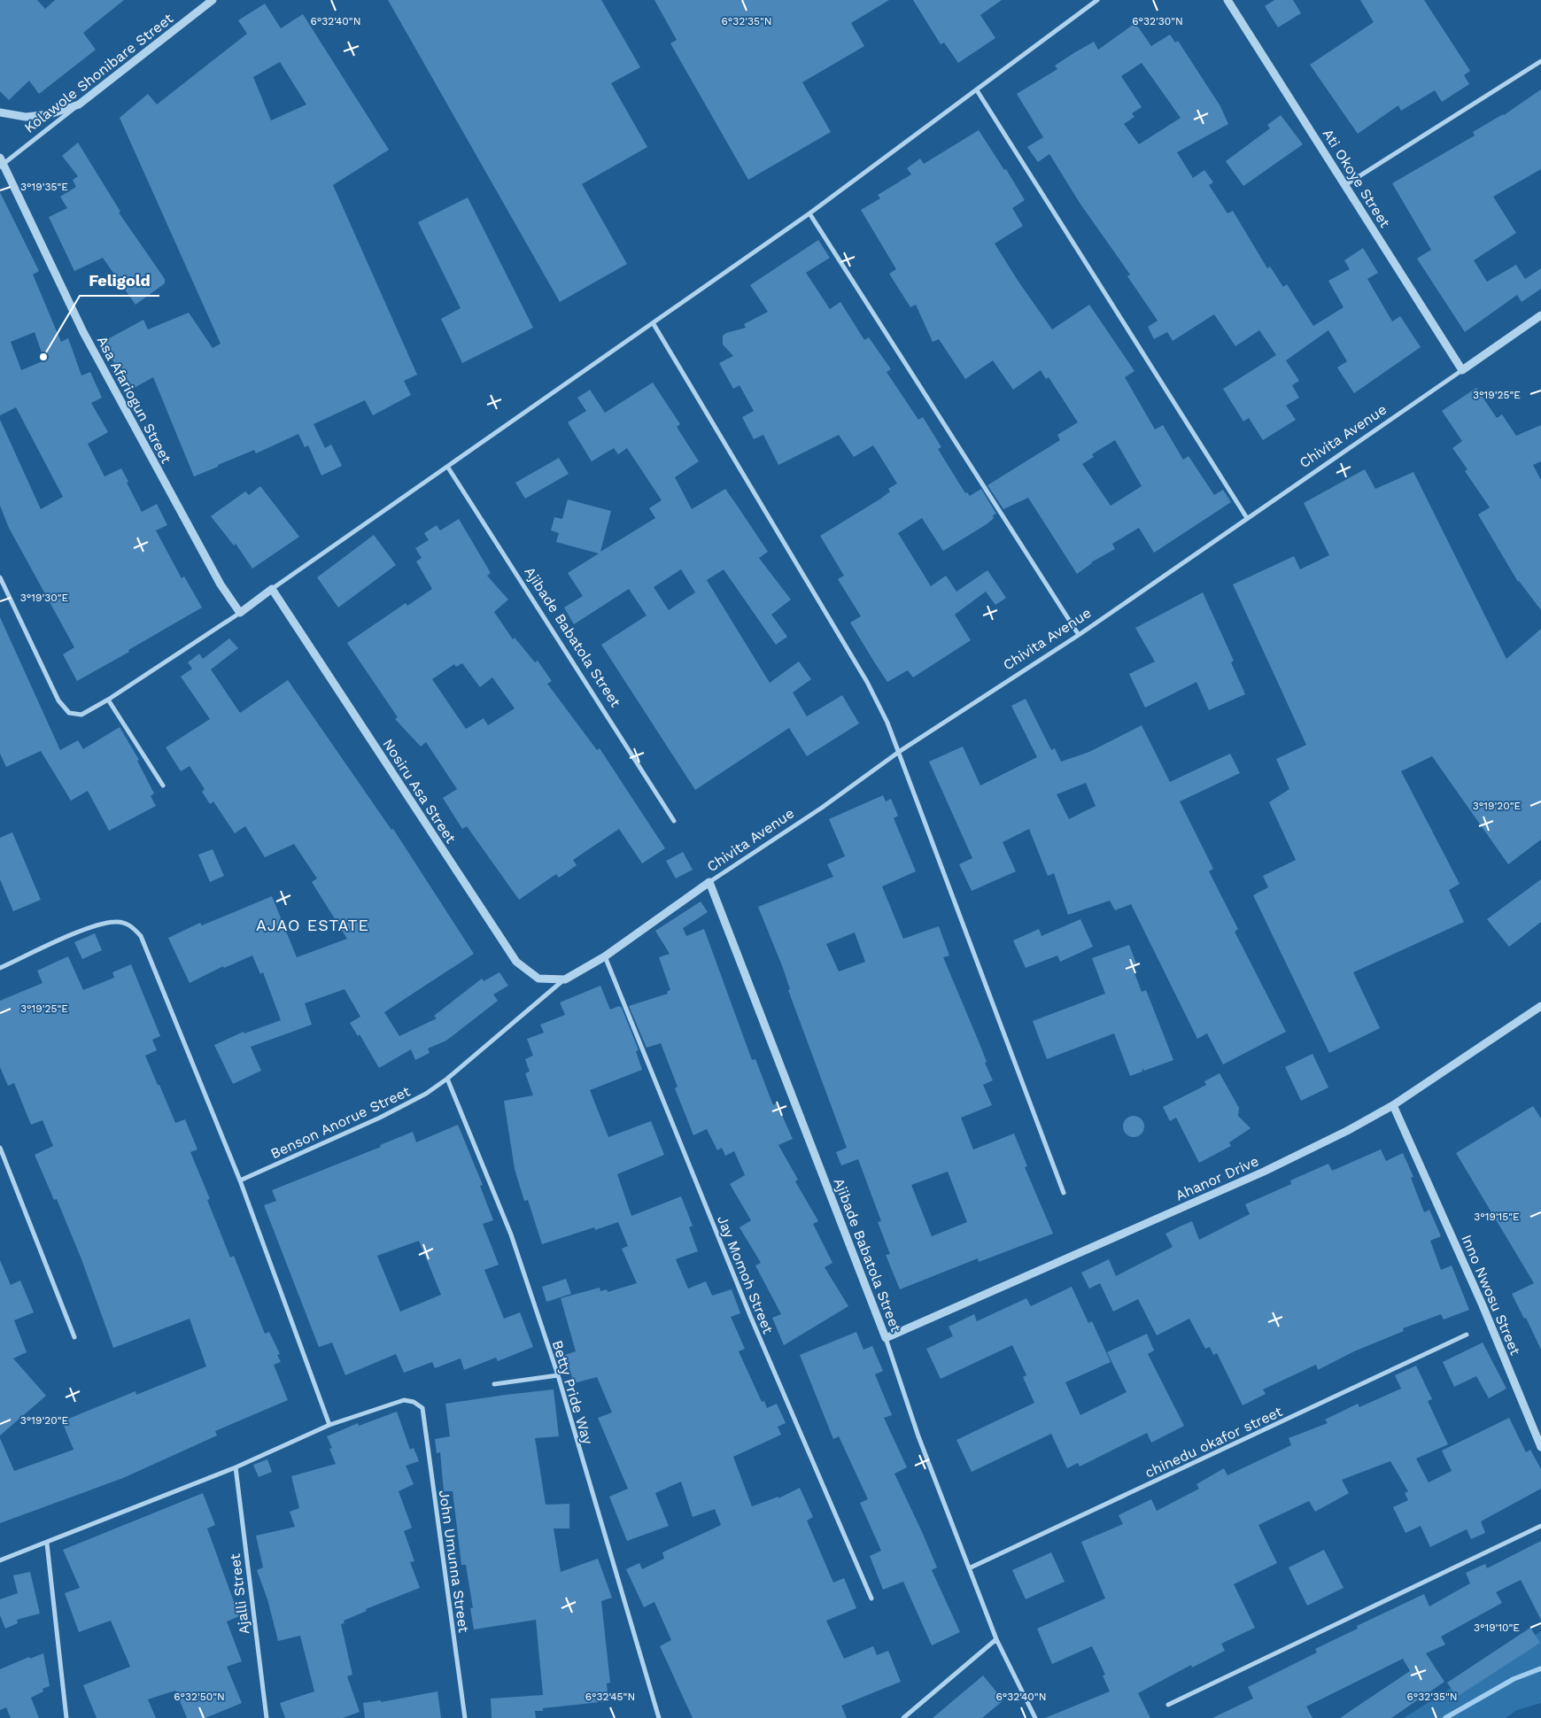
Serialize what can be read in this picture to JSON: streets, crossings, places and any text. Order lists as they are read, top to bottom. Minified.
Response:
{"streets":{"street":["Kolawole Shonibare Street","Ati Okoye Street","Asa Afariogun Street","Chivita Avenue","Ajibade Babatola Street","Nosiru Asa Street","Benson Anorue Street","Ahanor Drive","Jay Momoh Street","Inno Nwosu Street","Betty Pride Way","chinedu okafor street","John Umunna Street","Ajalli Street"]},"crossings":[["Kolawole Shonibare Street","Asa Afariogun Street"],["Ati Okoye Street","Chivita Avenue"],["Chivita Avenue","Ajibade Babatola Street"],["Chivita Avenue","Nosiru Asa Street"],["Chivita Avenue","Benson Anorue Street"],["Chivita Avenue","Jay Momoh Street"],["Ajibade Babatola Street","Ahanor Drive"],["Ajibade Babatola Street","chinedu okafor street"],["Nosiru Asa Street","Benson Anorue Street"],["Benson Anorue Street","Betty Pride Way"],["Ahanor Drive","Inno Nwosu Street"]],"districts":["AJAO ESTATE"],"places":["Feligold"],"coordinates":["6°32'40\"N","6°32'35\"N","6°32'30\"N","3°19'35\"E","3°19'25\"E","3°19'30\"E","3°19'20\"E","3°19'15\"E","3°19'10\"E","6°32'50\"N","6°32'45\"N"]}
